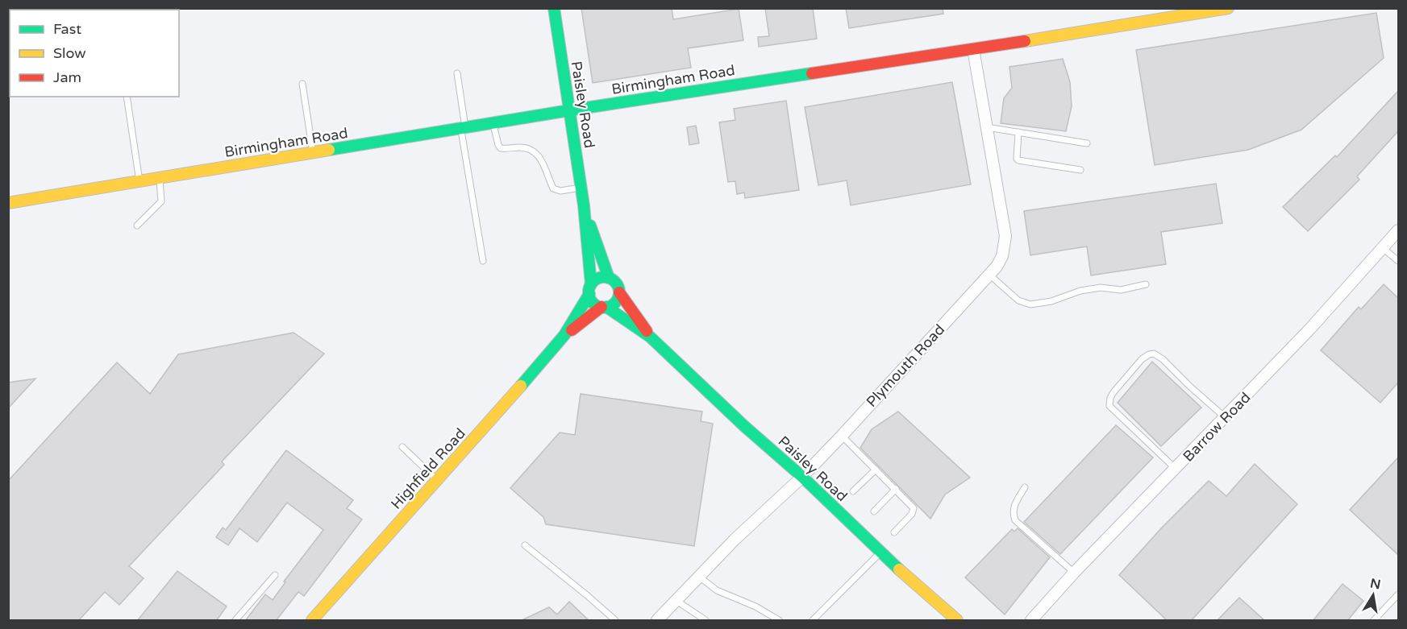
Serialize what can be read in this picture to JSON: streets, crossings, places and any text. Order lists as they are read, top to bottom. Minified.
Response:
{"streets":{"street":["Birmingham Road","Paisley Road","Plymouth Road","Barrow Road","Highfield Road"]},"crossings":[["Birmingham Road","Paisley Road"],["Birmingham Road","Plymouth Road"],["Paisley Road","Plymouth Road"],["Paisley Road","Highfield Road"]],"legend":["Fast","Slow","Jam"],"north":"top"}
